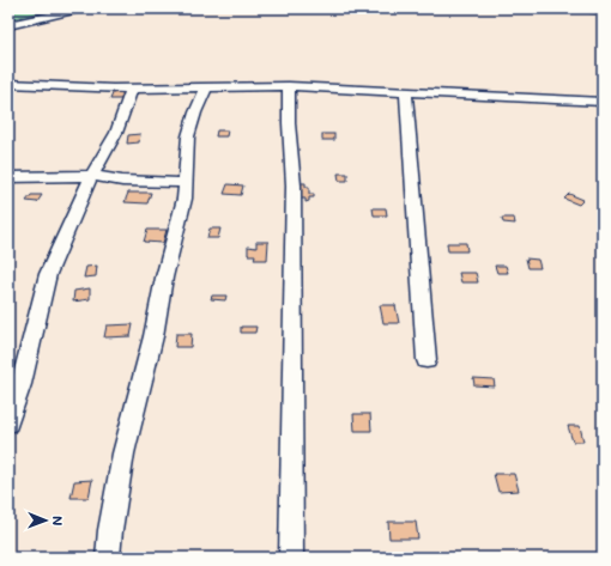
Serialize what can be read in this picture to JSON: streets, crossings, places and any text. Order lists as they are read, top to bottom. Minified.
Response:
{"north":"right"}
